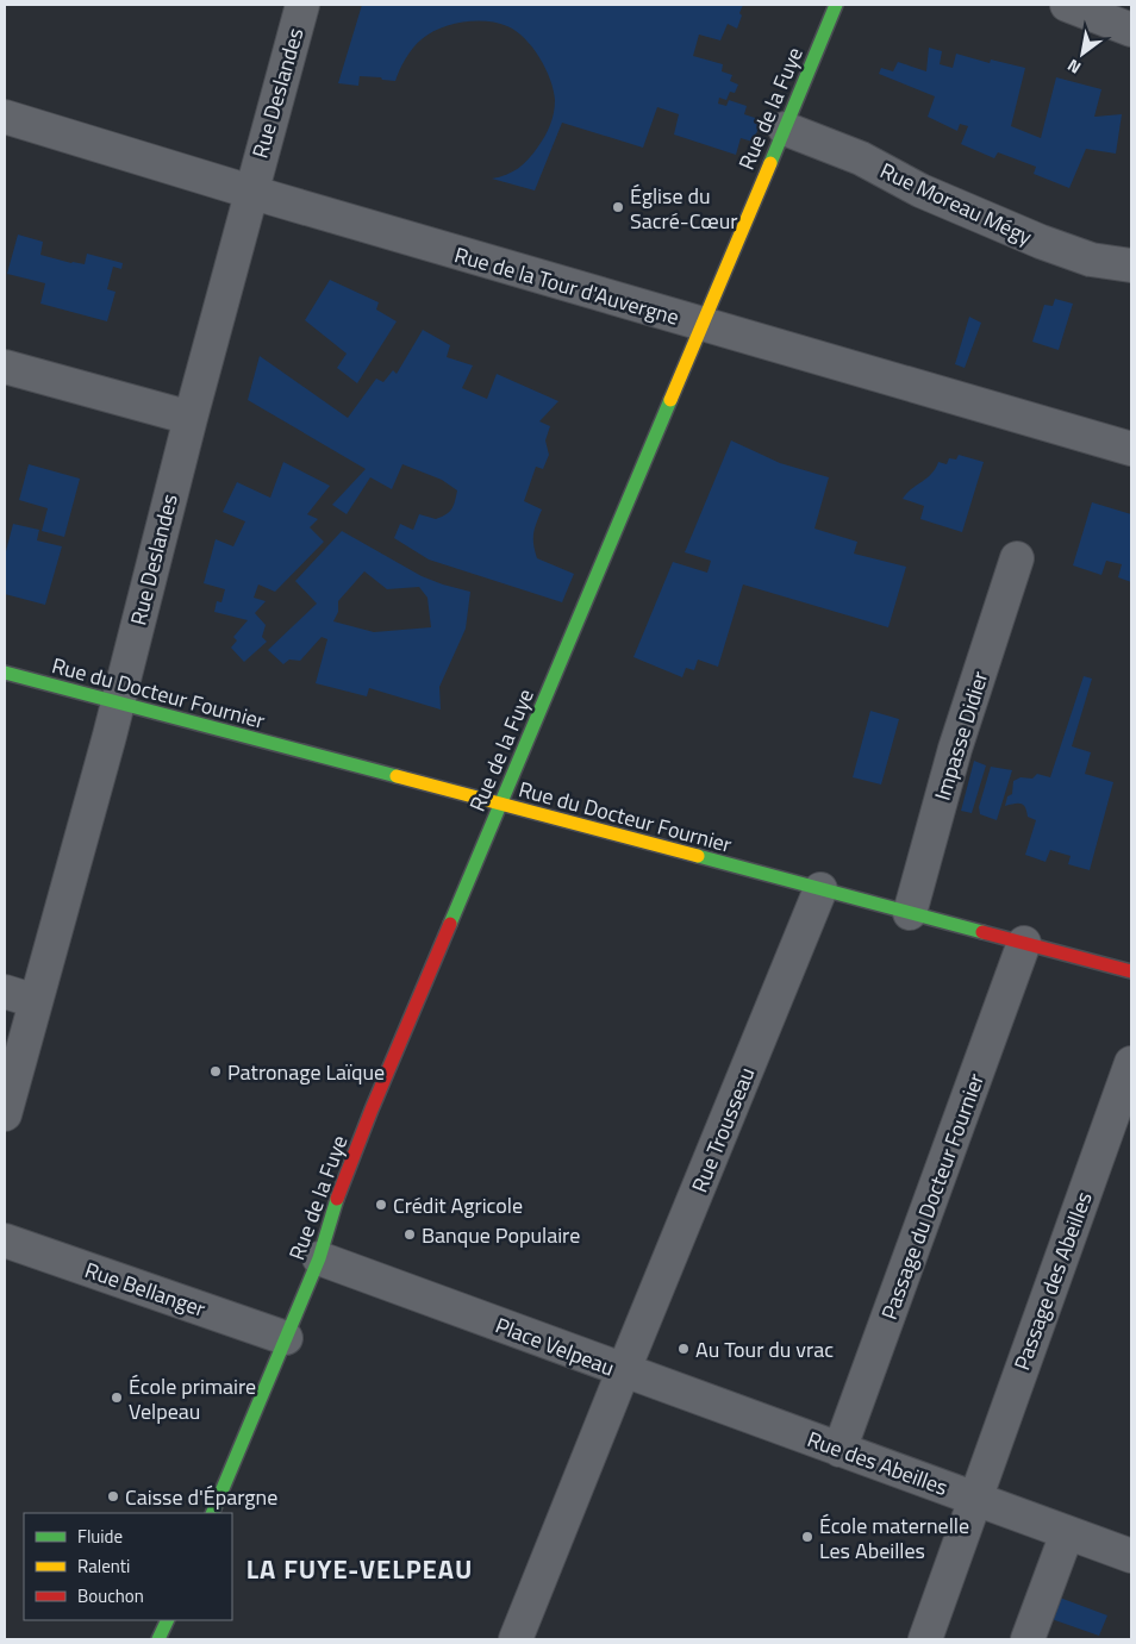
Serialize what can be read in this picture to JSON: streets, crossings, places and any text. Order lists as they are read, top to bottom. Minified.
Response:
{"streets":{"street":["Rue Deslandes","Rue de la Fuye","Rue Moreau Mégy","Rue de la Tour d'Auvergne","Rue du Docteur Fournier","Impasse Didier","Rue Trousseau","Passage du Docteur Fournier","Passage des Abeilles","Rue Bellanger","Place Velpeau","Rue des Abeilles"]},"crossings":[["Rue Deslandes","Rue de la Tour d'Auvergne"],["Rue Deslandes","Rue du Docteur Fournier"],["Rue de la Fuye","Rue Moreau Mégy"],["Rue de la Fuye","Rue de la Tour d'Auvergne"],["Rue de la Fuye","Rue du Docteur Fournier"],["Rue de la Fuye","Rue Bellanger"],["Rue de la Fuye","Place Velpeau"],["Rue du Docteur Fournier","Impasse Didier"],["Rue du Docteur Fournier","Rue Trousseau"],["Rue du Docteur Fournier","Passage du Docteur Fournier"],["Rue Trousseau","Place Velpeau"],["Rue Trousseau","Rue des Abeilles"],["Passage du Docteur Fournier","Rue des Abeilles"],["Passage des Abeilles","Rue des Abeilles"],["Place Velpeau","Rue des Abeilles"]],"districts":["LA FUYE-VELPEAU"],"places":["Église du Sacré-Cœur","Patronage Laïque","Crédit Agricole","Banque Populaire","Au Tour du vrac","École primaire Velpeau","Caisse d'Épargne","École maternelle Les Abeilles"],"legend":["Fluide","Ralenti","Bouchon"],"north":"bottom left"}
